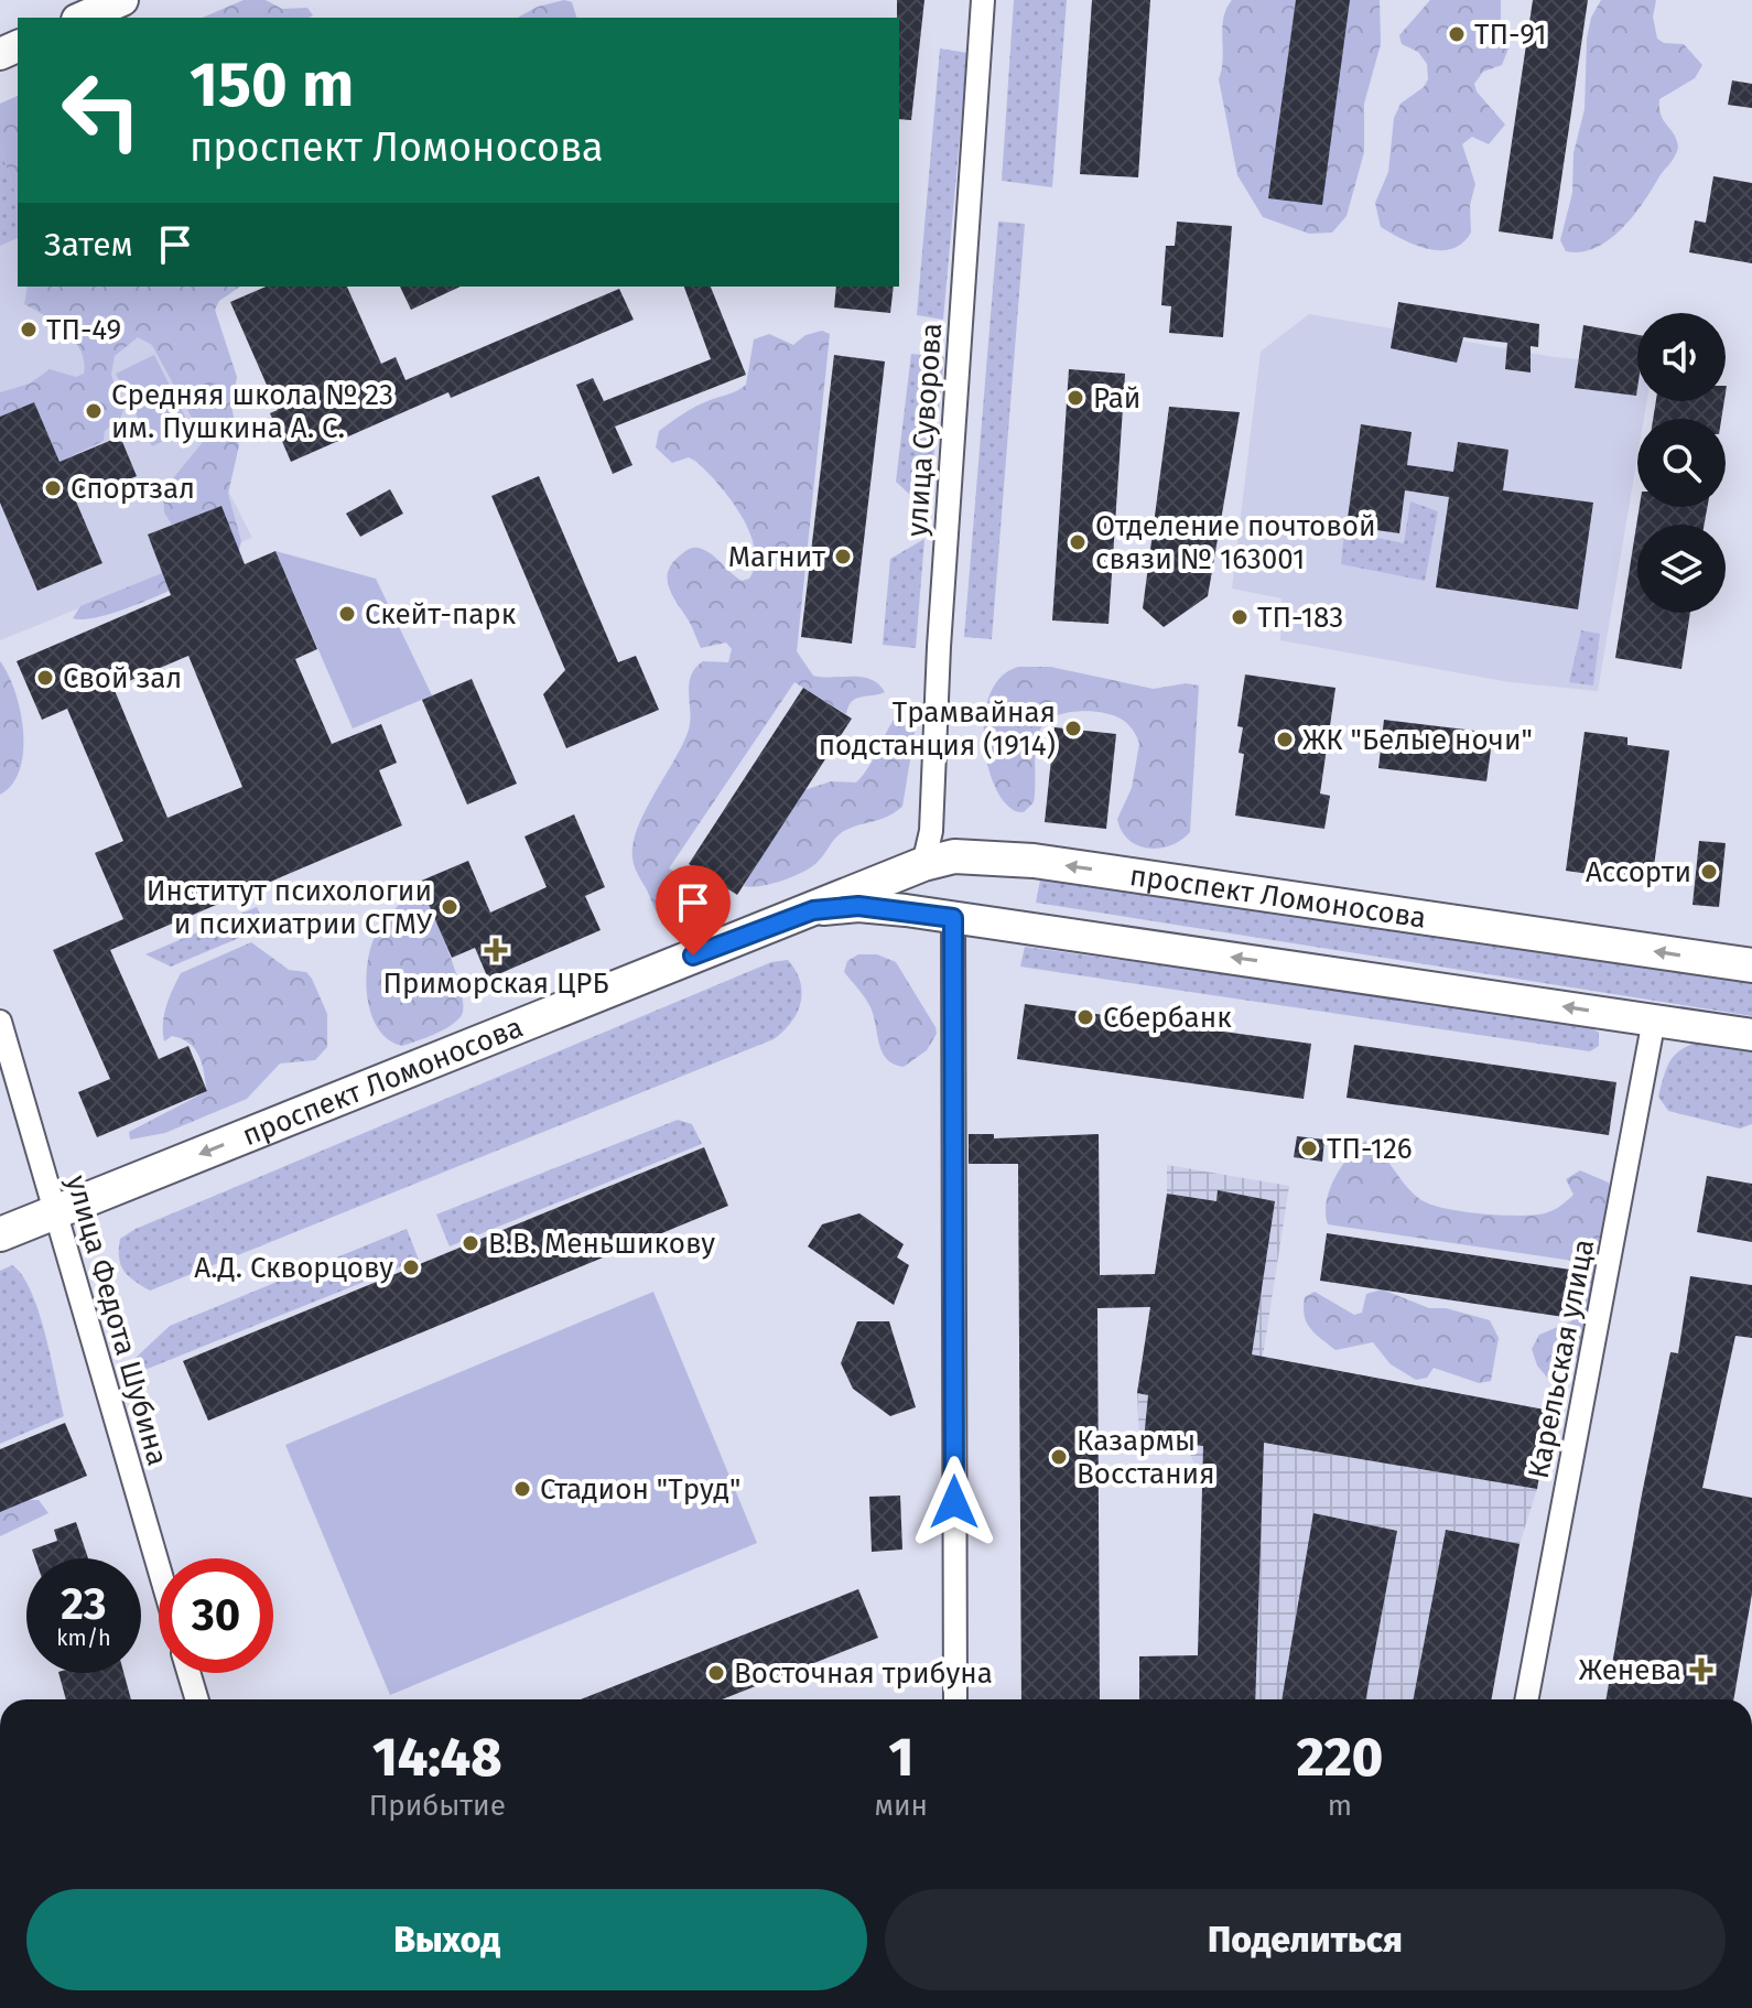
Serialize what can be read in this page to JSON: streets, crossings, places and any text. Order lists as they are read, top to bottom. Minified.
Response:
{"streets":{"main road":["проспект Ломоносова"],"street":["улица Суворова","улица Федота Шубина","Карельская улица"]},"crossings":[["улица Суворова","проспект Ломоносова"],["проспект Ломоносова","улица Федота Шубина"],["проспект Ломоносова","Карельская улица"]],"one_way":["проспект Ломоносова"],"places":{"other":["ТП-91","ТП-49","Рай","Средняя школа № 23 им. Пушкина А. С.","Спортзал","Отделение почтовой связи № 163001","Магнит","Скейт-парк","ТП-183","Свой зал","Трамвайная подстанция (1914)","ЖК \"Белые ночи\"","Ассорти","Институт психологии и психиатрии СГМУ","Сбербанк","ТП-126","В.В. Меньшикову","А.Д. Скворцову","Казармы Восстания","Стадион \"Труд\"","Восточная трибуна"],"health":["Приморская ЦРБ","Женева"]},"page":{"turn":["150 m","проспект Ломоносова"],"then":"Затем","speed":"23 km/h","limit":"30","eta":["14:48","Прибытие","1","мин","220","m"],"buttons":["Выход","Поделиться"]}}
